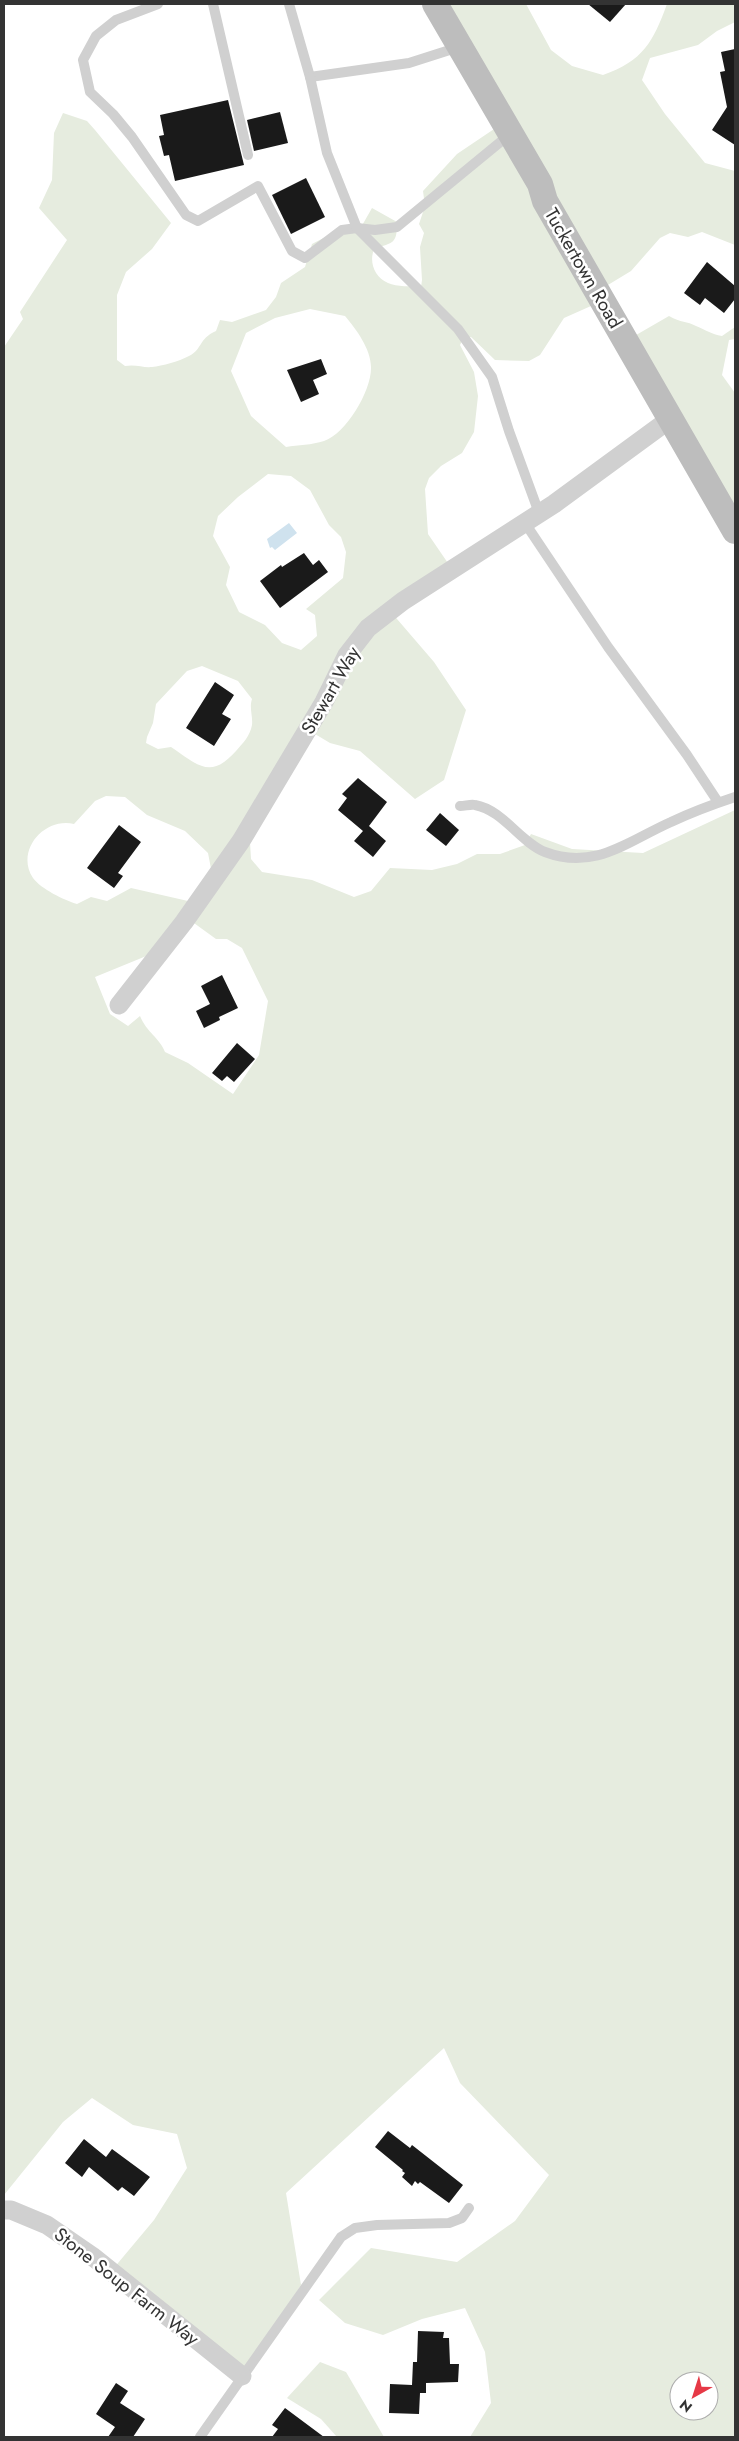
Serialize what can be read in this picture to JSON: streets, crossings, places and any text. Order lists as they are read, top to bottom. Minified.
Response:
{"streets":{"street":["Tuckertown Road","Stewart Way","Stone Soup Farm Way"]},"crossings":[["Tuckertown Road","Stewart Way"]],"north":"bottom left"}
